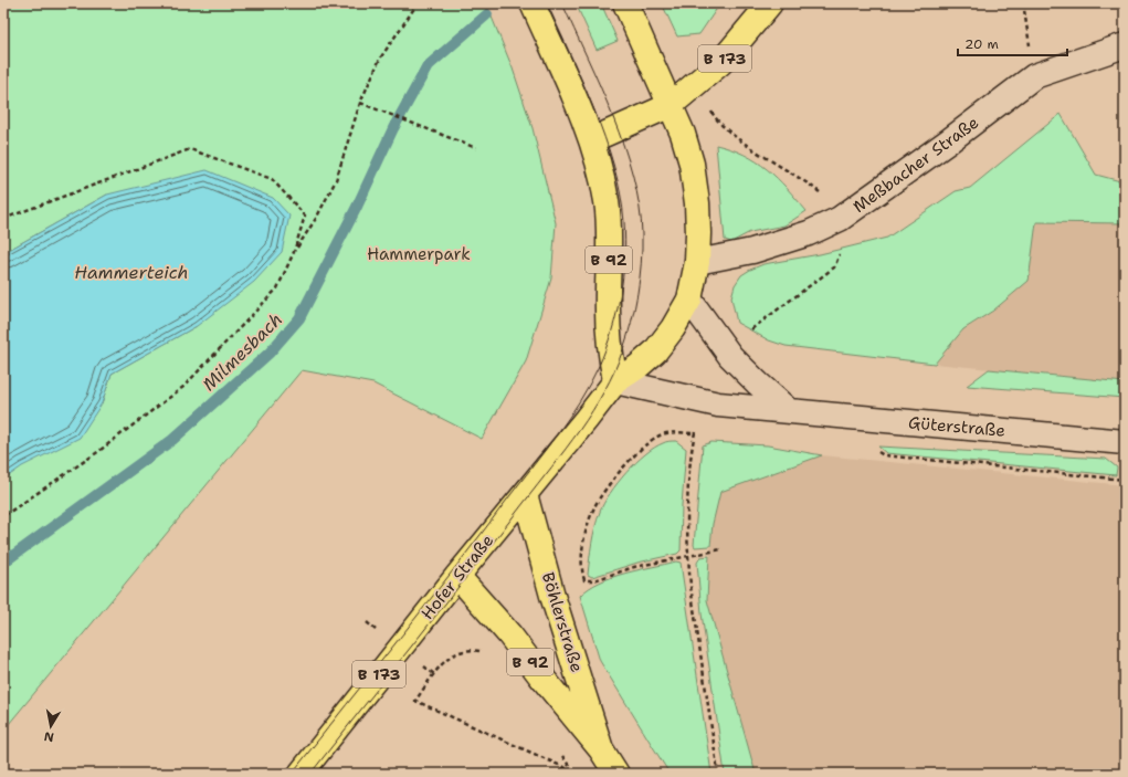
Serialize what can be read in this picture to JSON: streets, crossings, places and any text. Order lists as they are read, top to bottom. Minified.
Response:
{"streets":{"main road":["B 173","B 92","Hofer Straße","Böhlerstraße"],"street":["Meßbacher Straße","Güterstraße"]},"crossings":[["B 173","B 92"],["B 173","Hofer Straße"],["Meßbacher Straße","Hofer Straße"],["B 92","Güterstraße"],["B 92","Hofer Straße"],["Güterstraße","Hofer Straße"],["Hofer Straße","Böhlerstraße"]],"water":["Hammerteich","Milmesbach"],"parks":["Hammerpark"],"scale_bar":"20 m","north":"bottom"}
